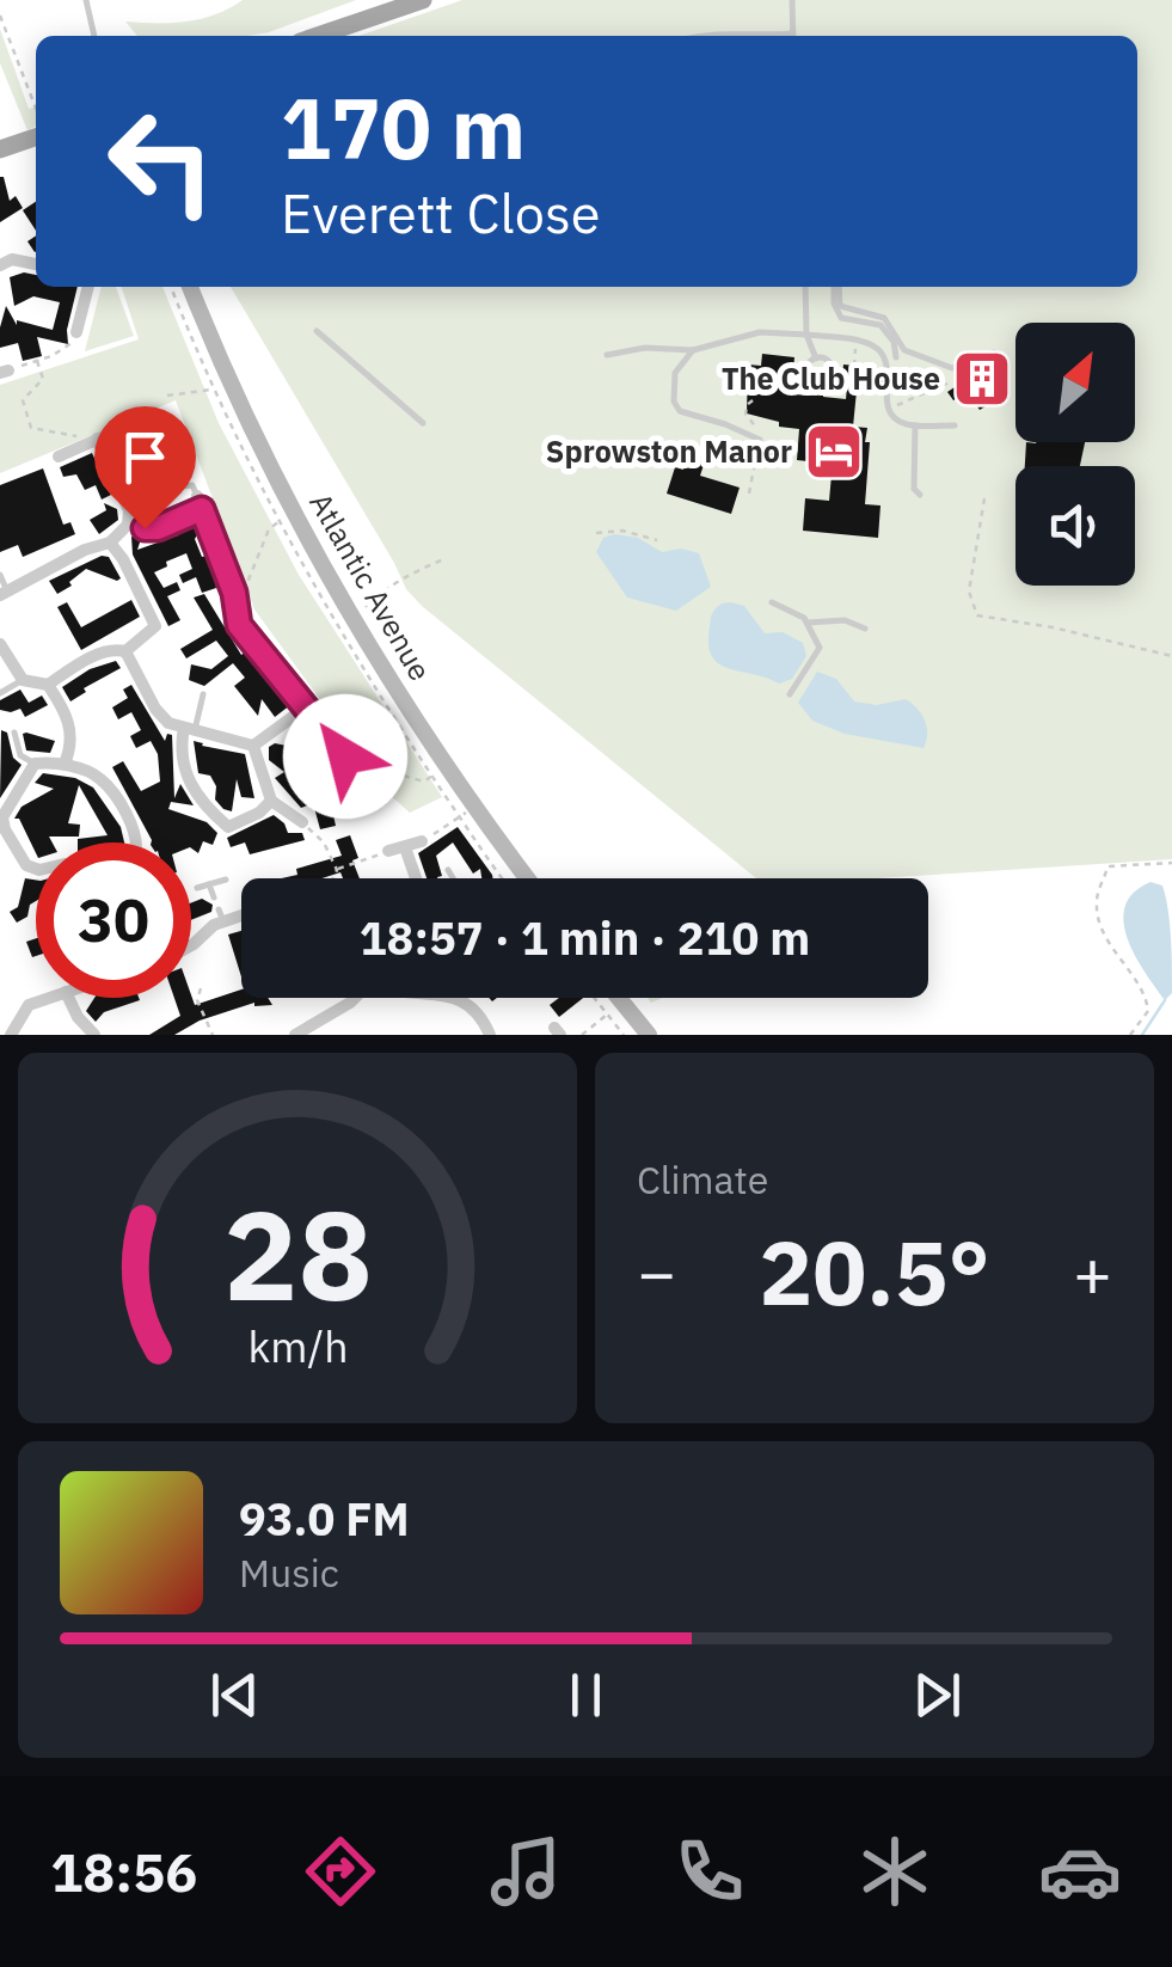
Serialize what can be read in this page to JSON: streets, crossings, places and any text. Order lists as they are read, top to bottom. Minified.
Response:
{"streets":{"street":["Atlantic Avenue"]},"places":{"building":["The Club House"],"hotel":["Sprowston Manor"]},"north":"top right","page":{"turn":["170 m","Everett Close"],"limit":"30","trip":"18:57 · 1 min · 210 m","tile":"Climate","heat":["−","20.5°","+"],"song":["93.0 FM","Music"],"tabs":"18:56","gauge":["28","km/h"]}}
